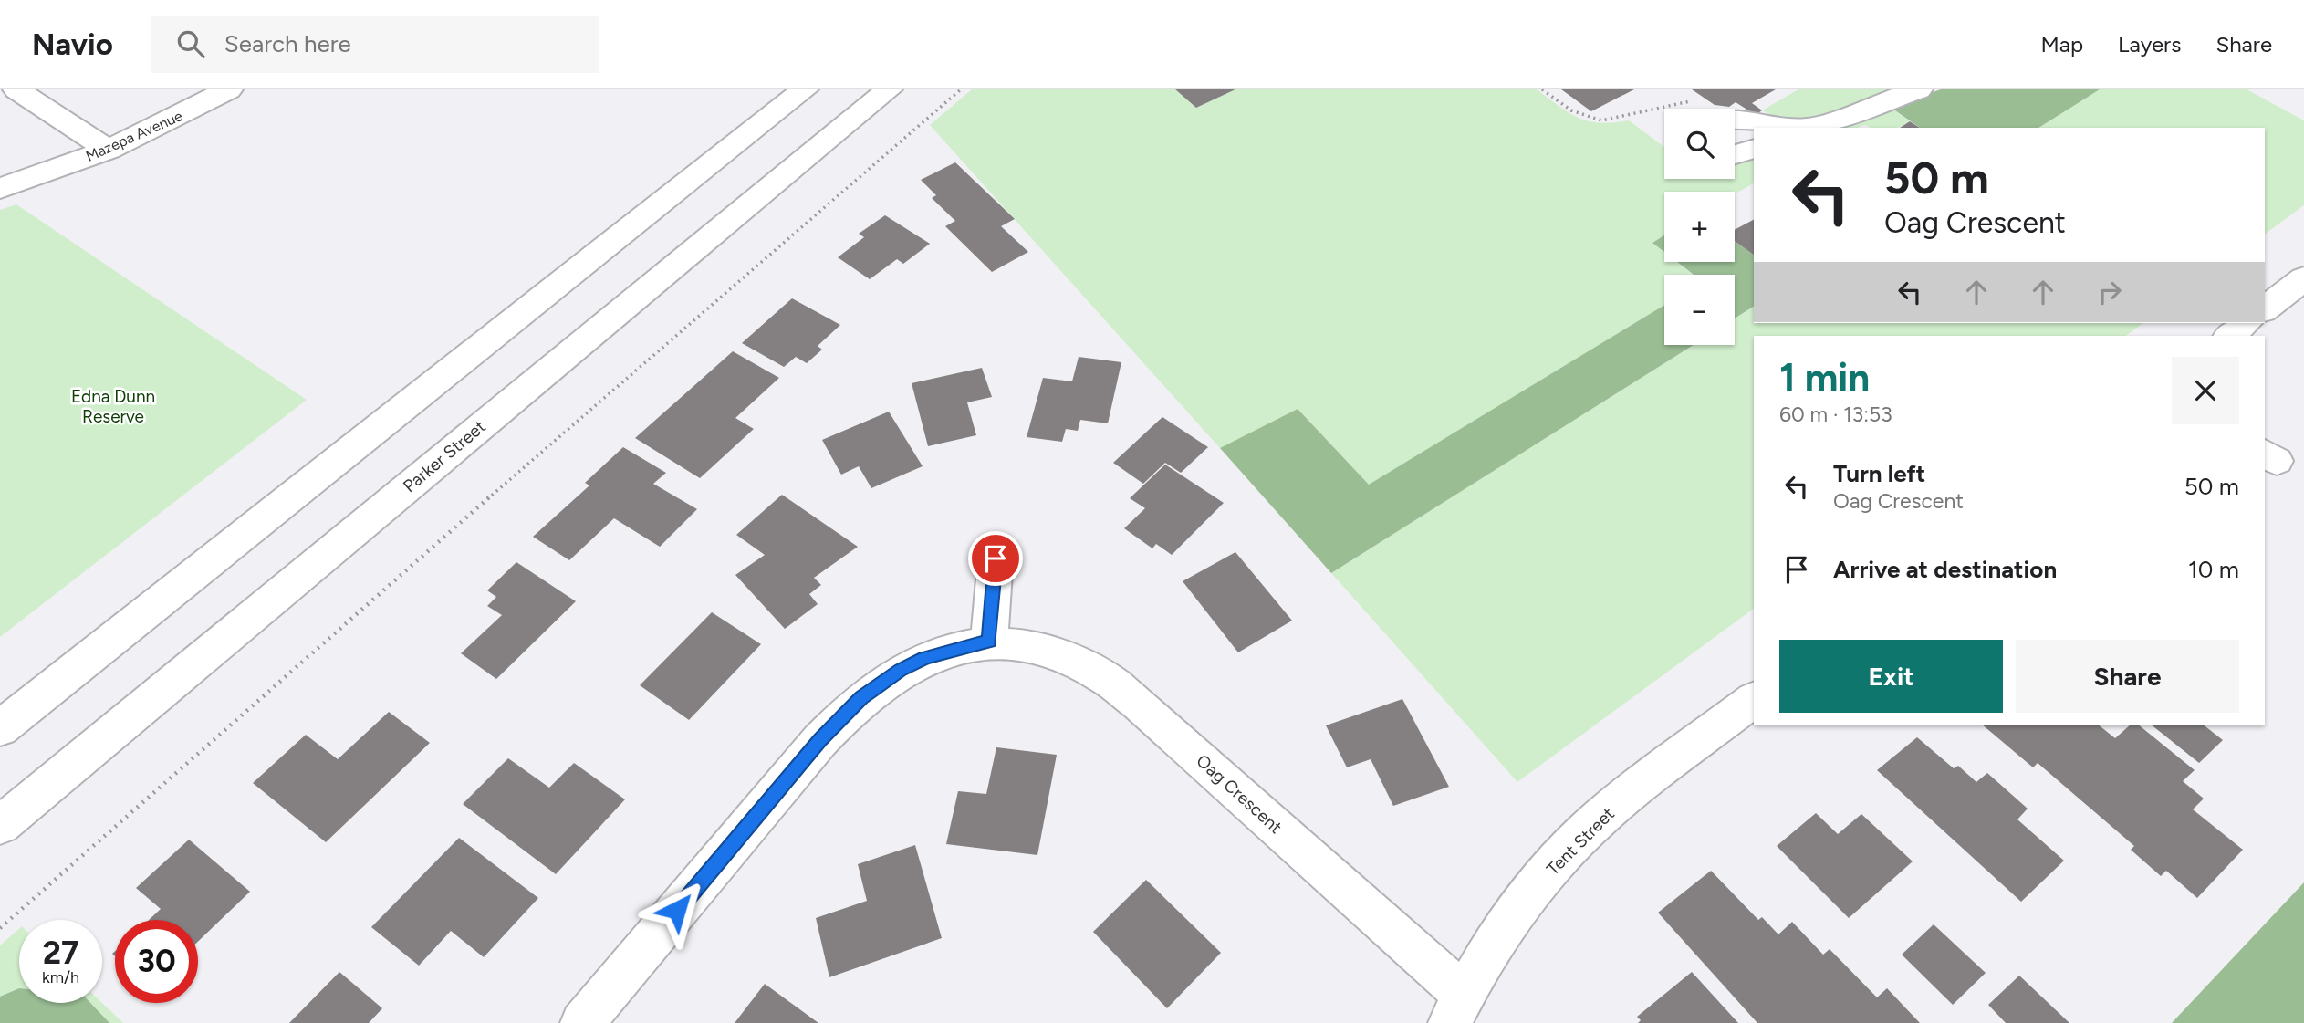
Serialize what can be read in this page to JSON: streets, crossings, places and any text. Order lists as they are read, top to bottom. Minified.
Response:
{"streets":{"main road":["Mazepa Avenue","Parker Street","Oag Crescent","Tent Street"]},"crossings":[["Oag Crescent","Tent Street"]],"parks":["Edna Dunn Reserve"],"page":{"header":"Navio","search":"Search here","nav":["Map","Layers","Share"],"map_buttons":["+","−"],"turn":["50 m","Oag Crescent"],"heading":["1 min","60 m · 13:53"],"list":[{"name":"Turn left","note":"Oag Crescent","value":"50 m"},{"name":"Arrive at destination","value":"10 m"}],"buttons":["Exit","Share"],"speed":"27 km/h","limit":"30"}}
